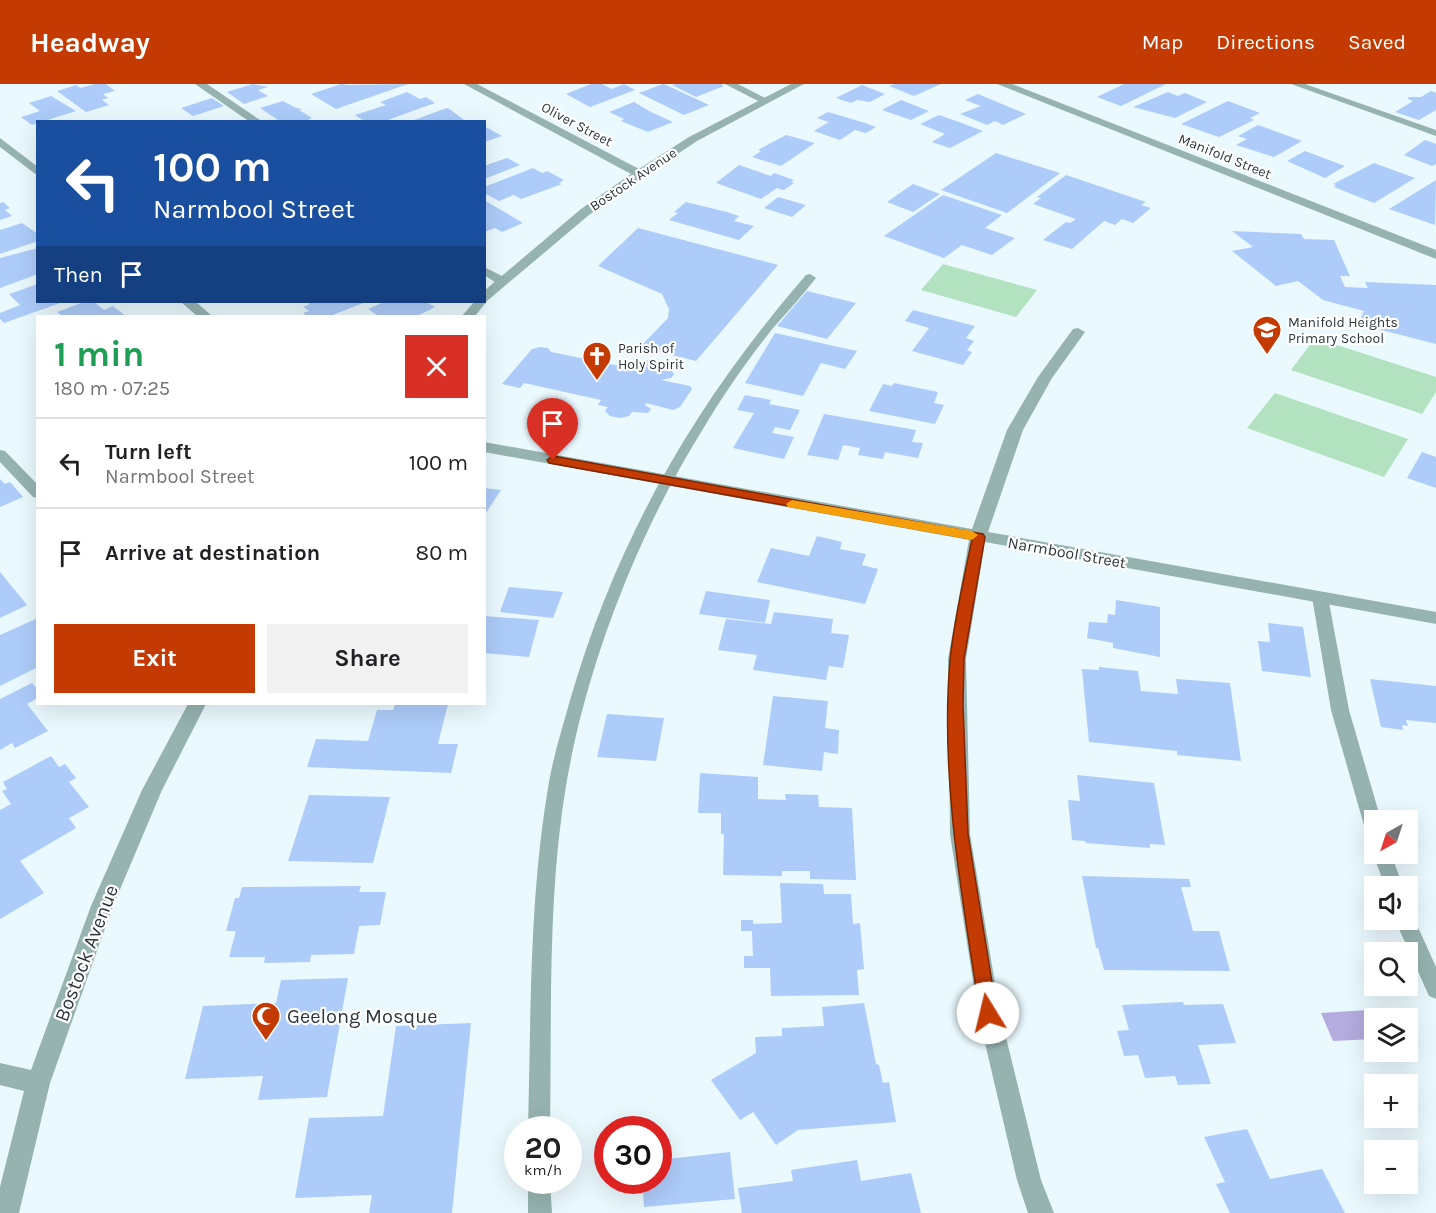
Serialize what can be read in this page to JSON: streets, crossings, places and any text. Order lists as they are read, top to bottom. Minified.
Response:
{"streets":{"street":["Oliver Street","Manifold Street","Bostock Avenue","Narmbool Street"]},"crossings":[["Oliver Street","Bostock Avenue"]],"places":{"school or university":["Manifold Heights Primary School"],"church":["Parish of Holy Spirit"],"mosque":["Geelong Mosque"]},"north":"bottom left","page":{"header":"Headway","nav":["Map","Directions","Saved"],"turn":["100 m","Narmbool Street"],"then":"Then","heading":["1 min","180 m · 07:25"],"list":[{"name":"Turn left","note":"Narmbool Street","value":"100 m"},{"name":"Arrive at destination","value":"80 m"}],"buttons":["Exit","Share"],"map_buttons":["+","−"],"speed":"20 km/h","limit":"30"}}
